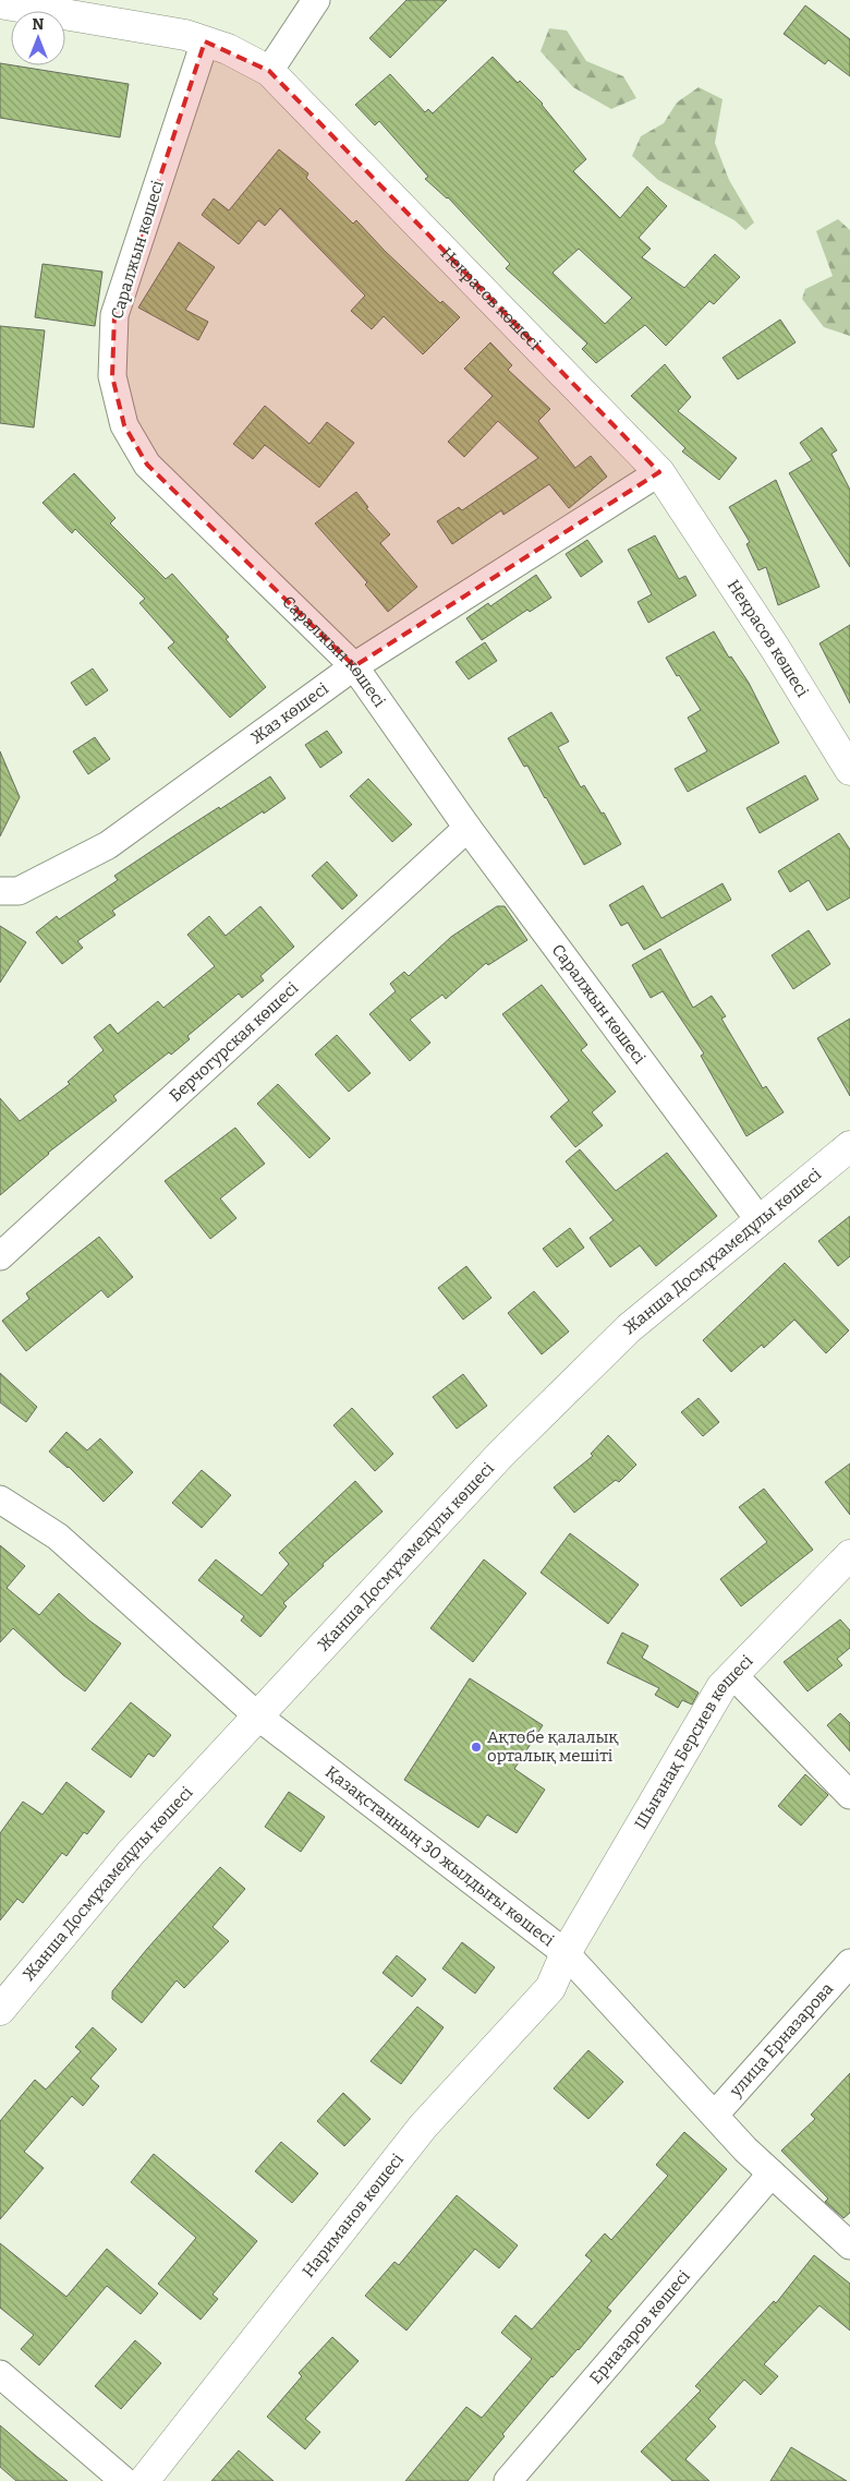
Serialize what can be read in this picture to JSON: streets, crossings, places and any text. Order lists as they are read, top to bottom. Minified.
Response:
{"streets":{"street":["Саралжын көшесі","Некрасов көшесі","Жаз көшесі","Берчогурская көшесі","Жанша Досмұхамедұлы көшесі","Шығанақ Берсиев көшесі","Қазақстанның 30 жылдығы көшесі","улица Ерназарова","Нариманов көшесі","Ерназаров көшесі"]},"crossings":[["Саралжын көшесі","Некрасов көшесі"],["Саралжын көшесі","Жаз көшесі"],["Саралжын көшесі","Берчогурская көшесі"],["Саралжын көшесі","Жанша Досмұхамедұлы көшесі"],["Некрасов көшесі","Жаз көшесі"],["Жанша Досмұхамедұлы көшесі","Қазақстанның 30 жылдығы көшесі"],["Шығанақ Берсиев көшесі","Қазақстанның 30 жылдығы көшесі"],["Шығанақ Берсиев көшесі","Нариманов көшесі"],["Қазақстанның 30 жылдығы көшесі","улица Ерназарова"],["Қазақстанның 30 жылдығы көшесі","Нариманов көшесі"],["Қазақстанның 30 жылдығы көшесі","Ерназаров көшесі"]],"places":["Ақтөбе қалалық орталық мешіті"],"north":"top"}
